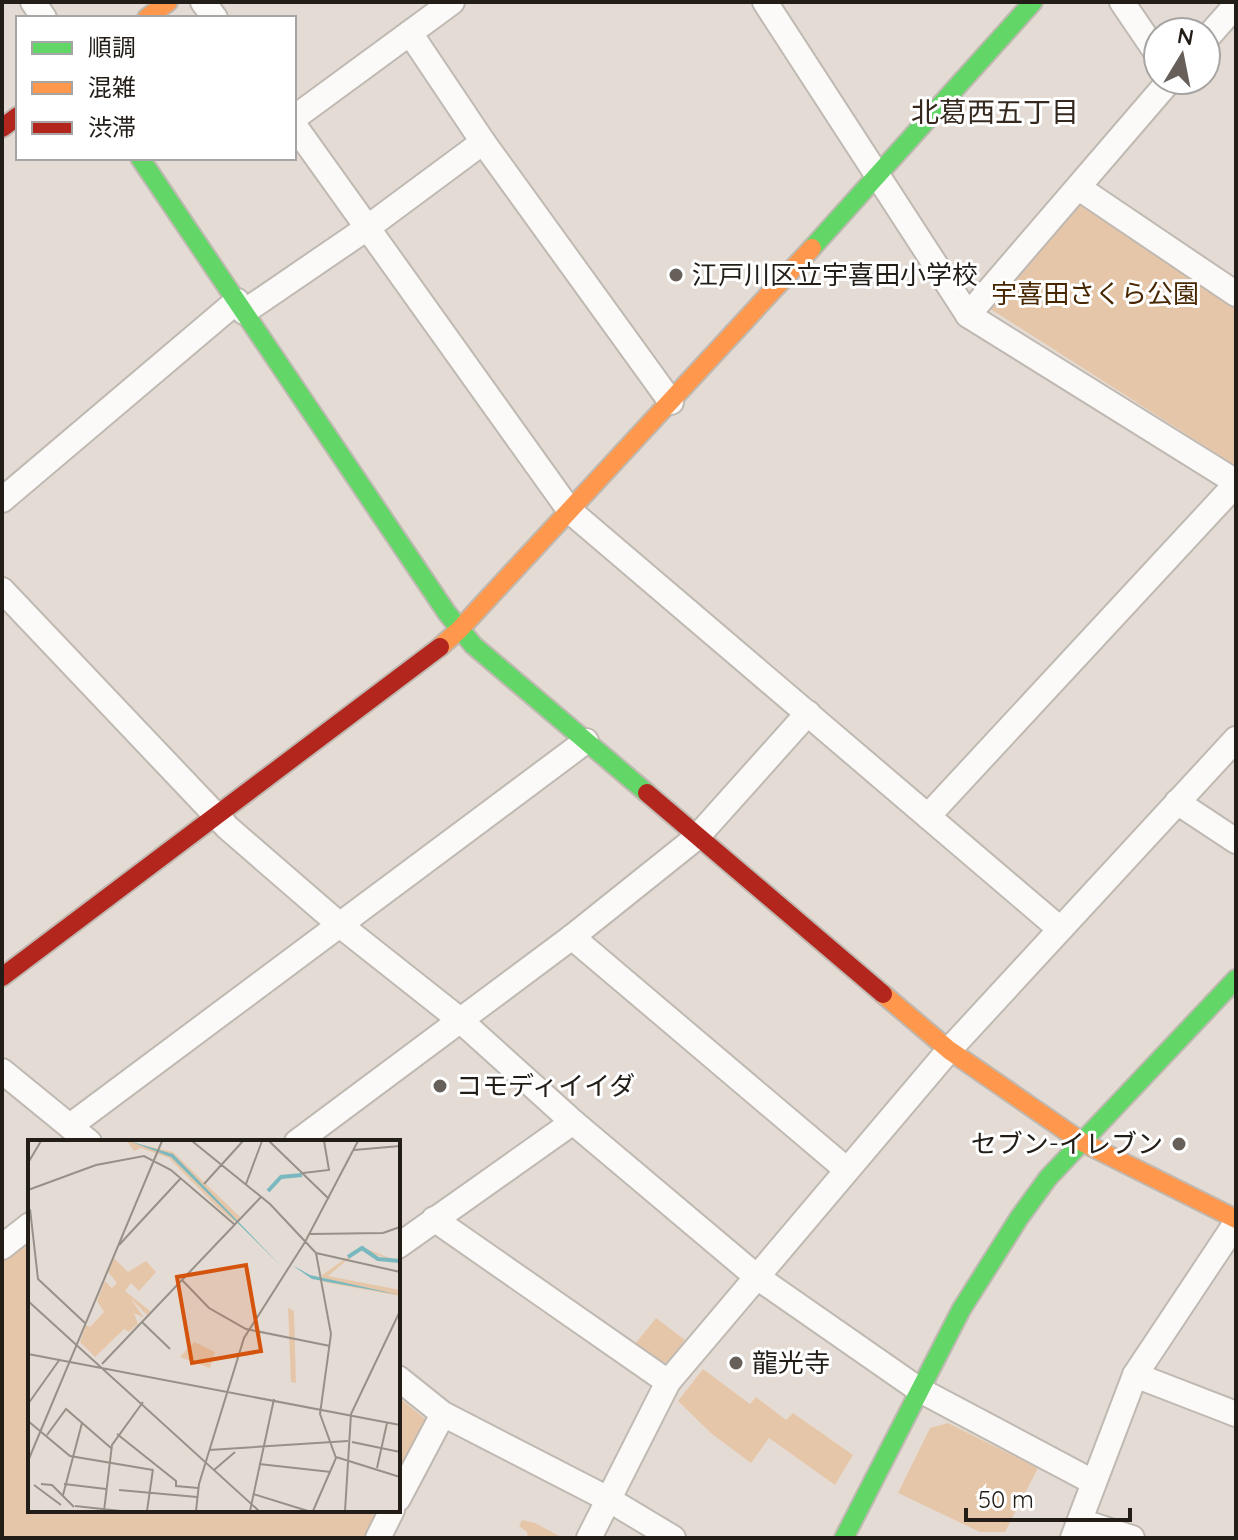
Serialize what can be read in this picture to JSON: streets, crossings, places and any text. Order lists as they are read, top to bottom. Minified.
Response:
{"districts":["北葛西五丁目"],"parks":["宇喜田さくら公園"],"places":["江戸川区立宇喜田小学校","コモディイイダ","セブン-イレブン","龍光寺"],"legend":["順調","混雑","渋滞"],"scale_bar":"50 m","north":"top"}
